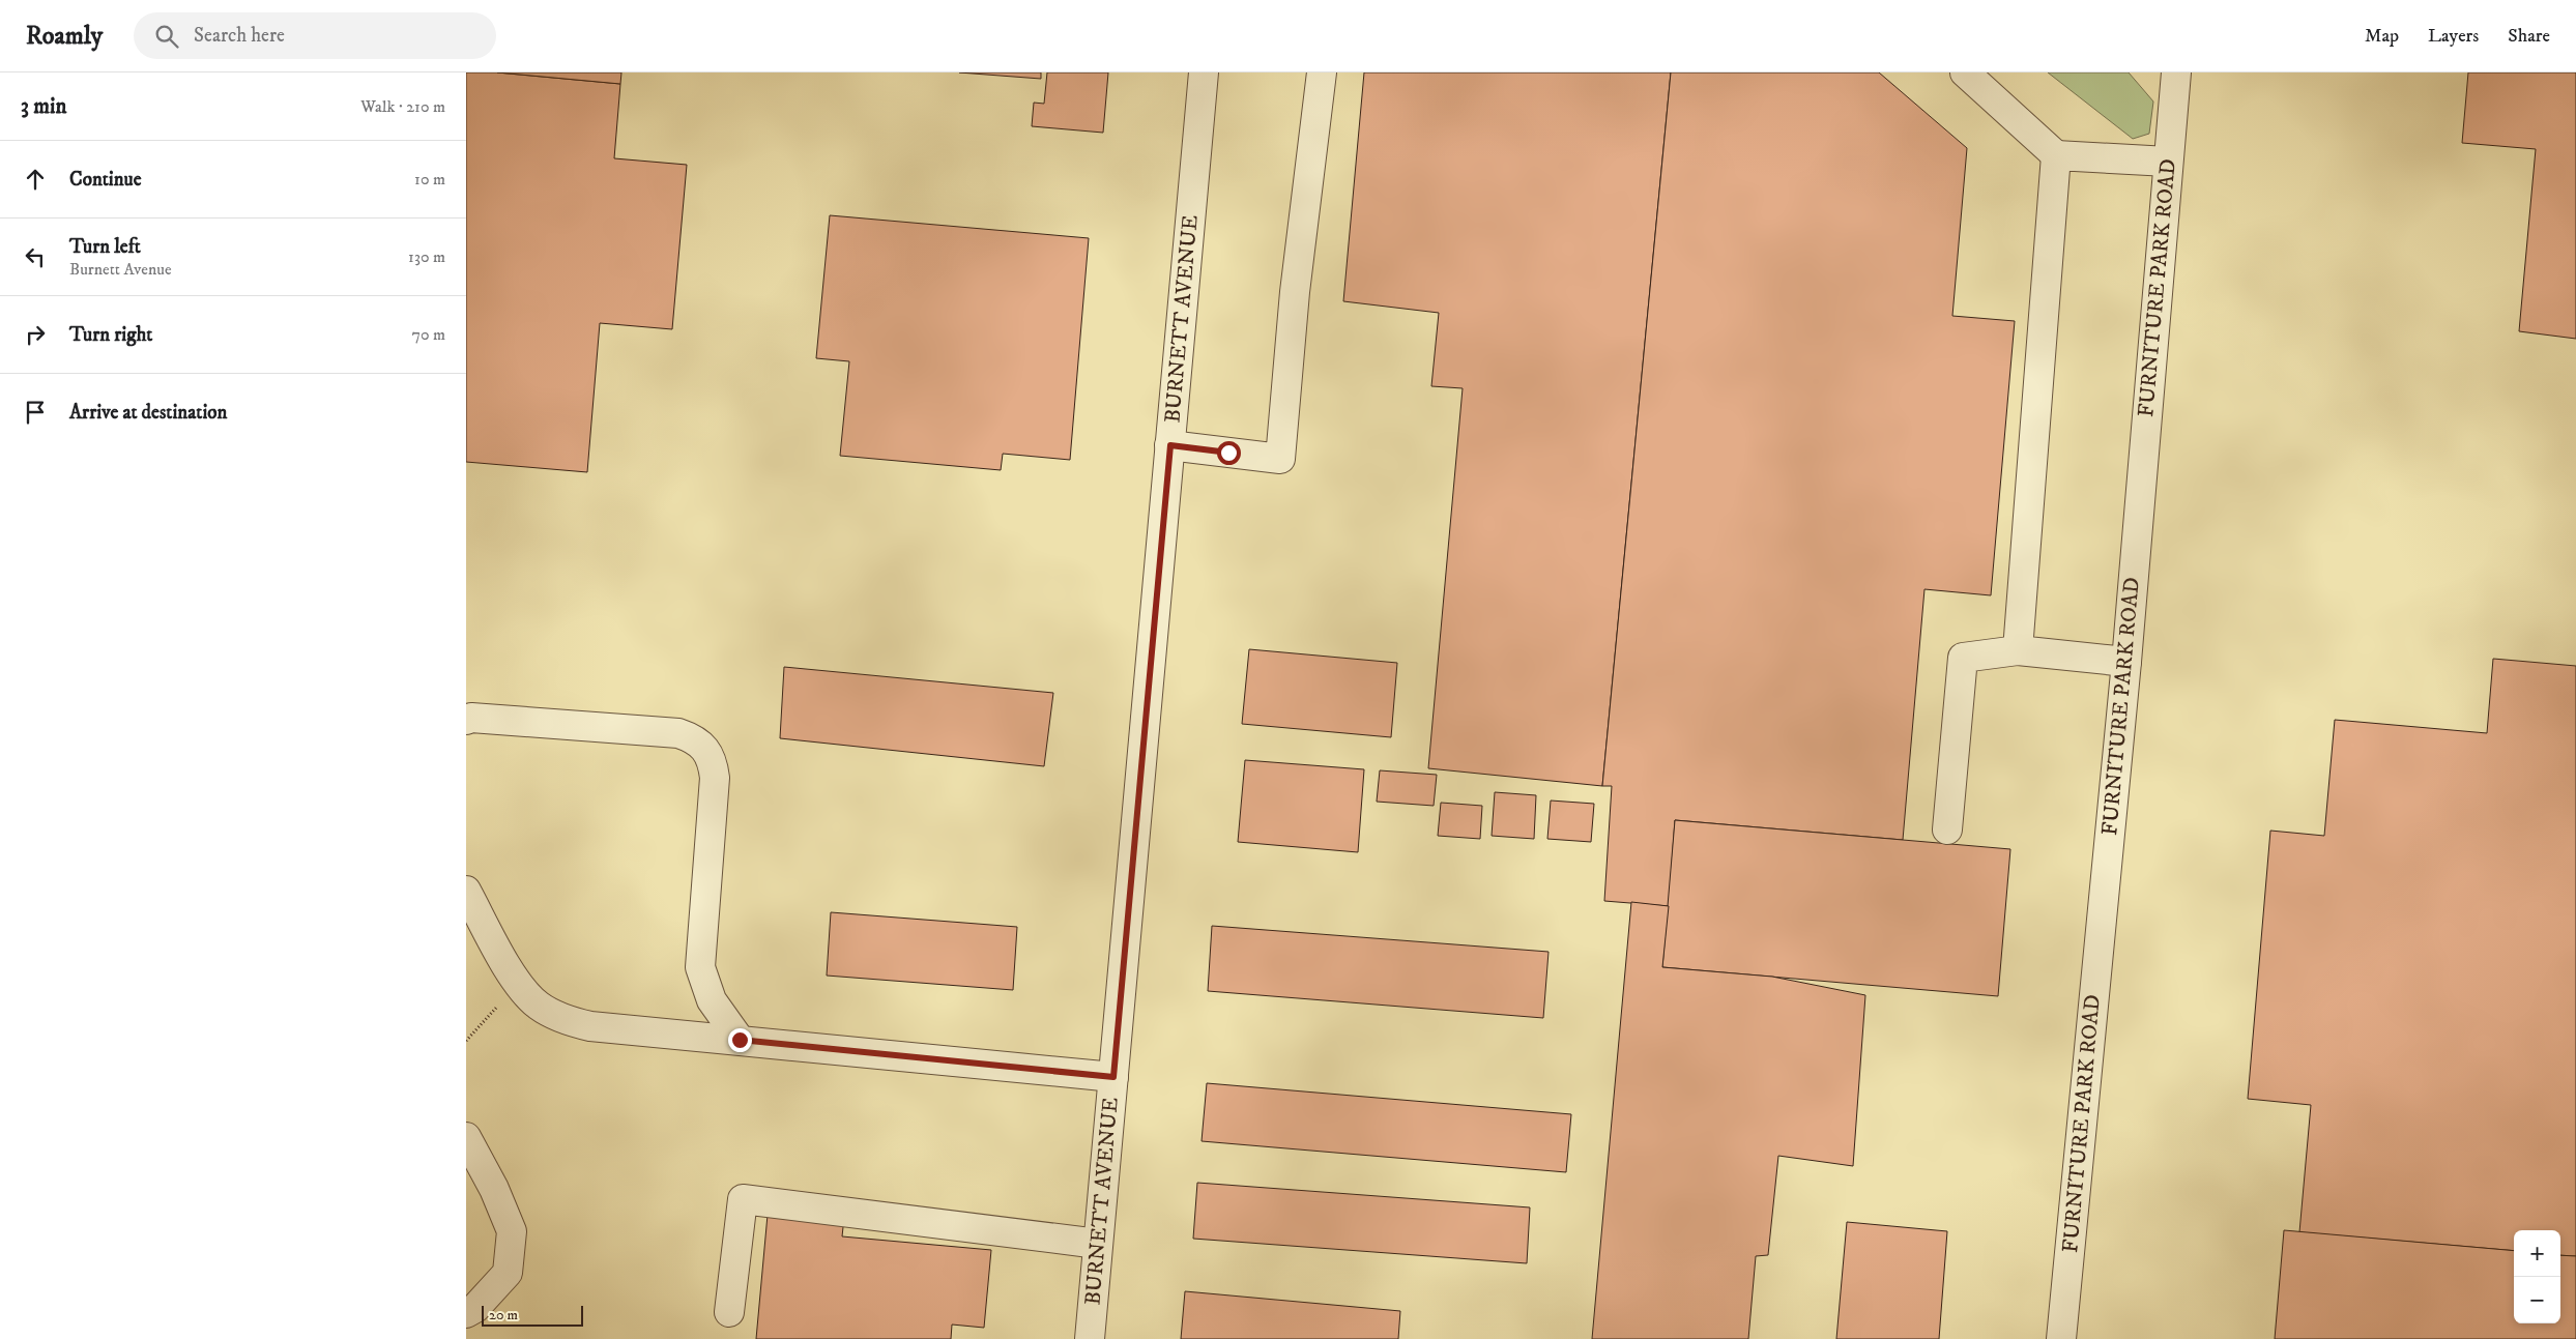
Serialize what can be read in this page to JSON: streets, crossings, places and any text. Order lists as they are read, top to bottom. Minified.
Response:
{"streets":{"street":["FURNITURE PARK ROAD","BURNETT AVENUE"]},"scale_bar":"20 m","page":{"header":"Roamly","search":"Search here","nav":["Map","Layers","Share"],"heading":["3 min","Walk · 210 m"],"list":[["Continue","10 m"],["Turn left","Burnett Avenue","130 m"],["Turn right","70 m"],"Arrive at destination"],"map_buttons":["+","−"],"scale":"20 m"}}
